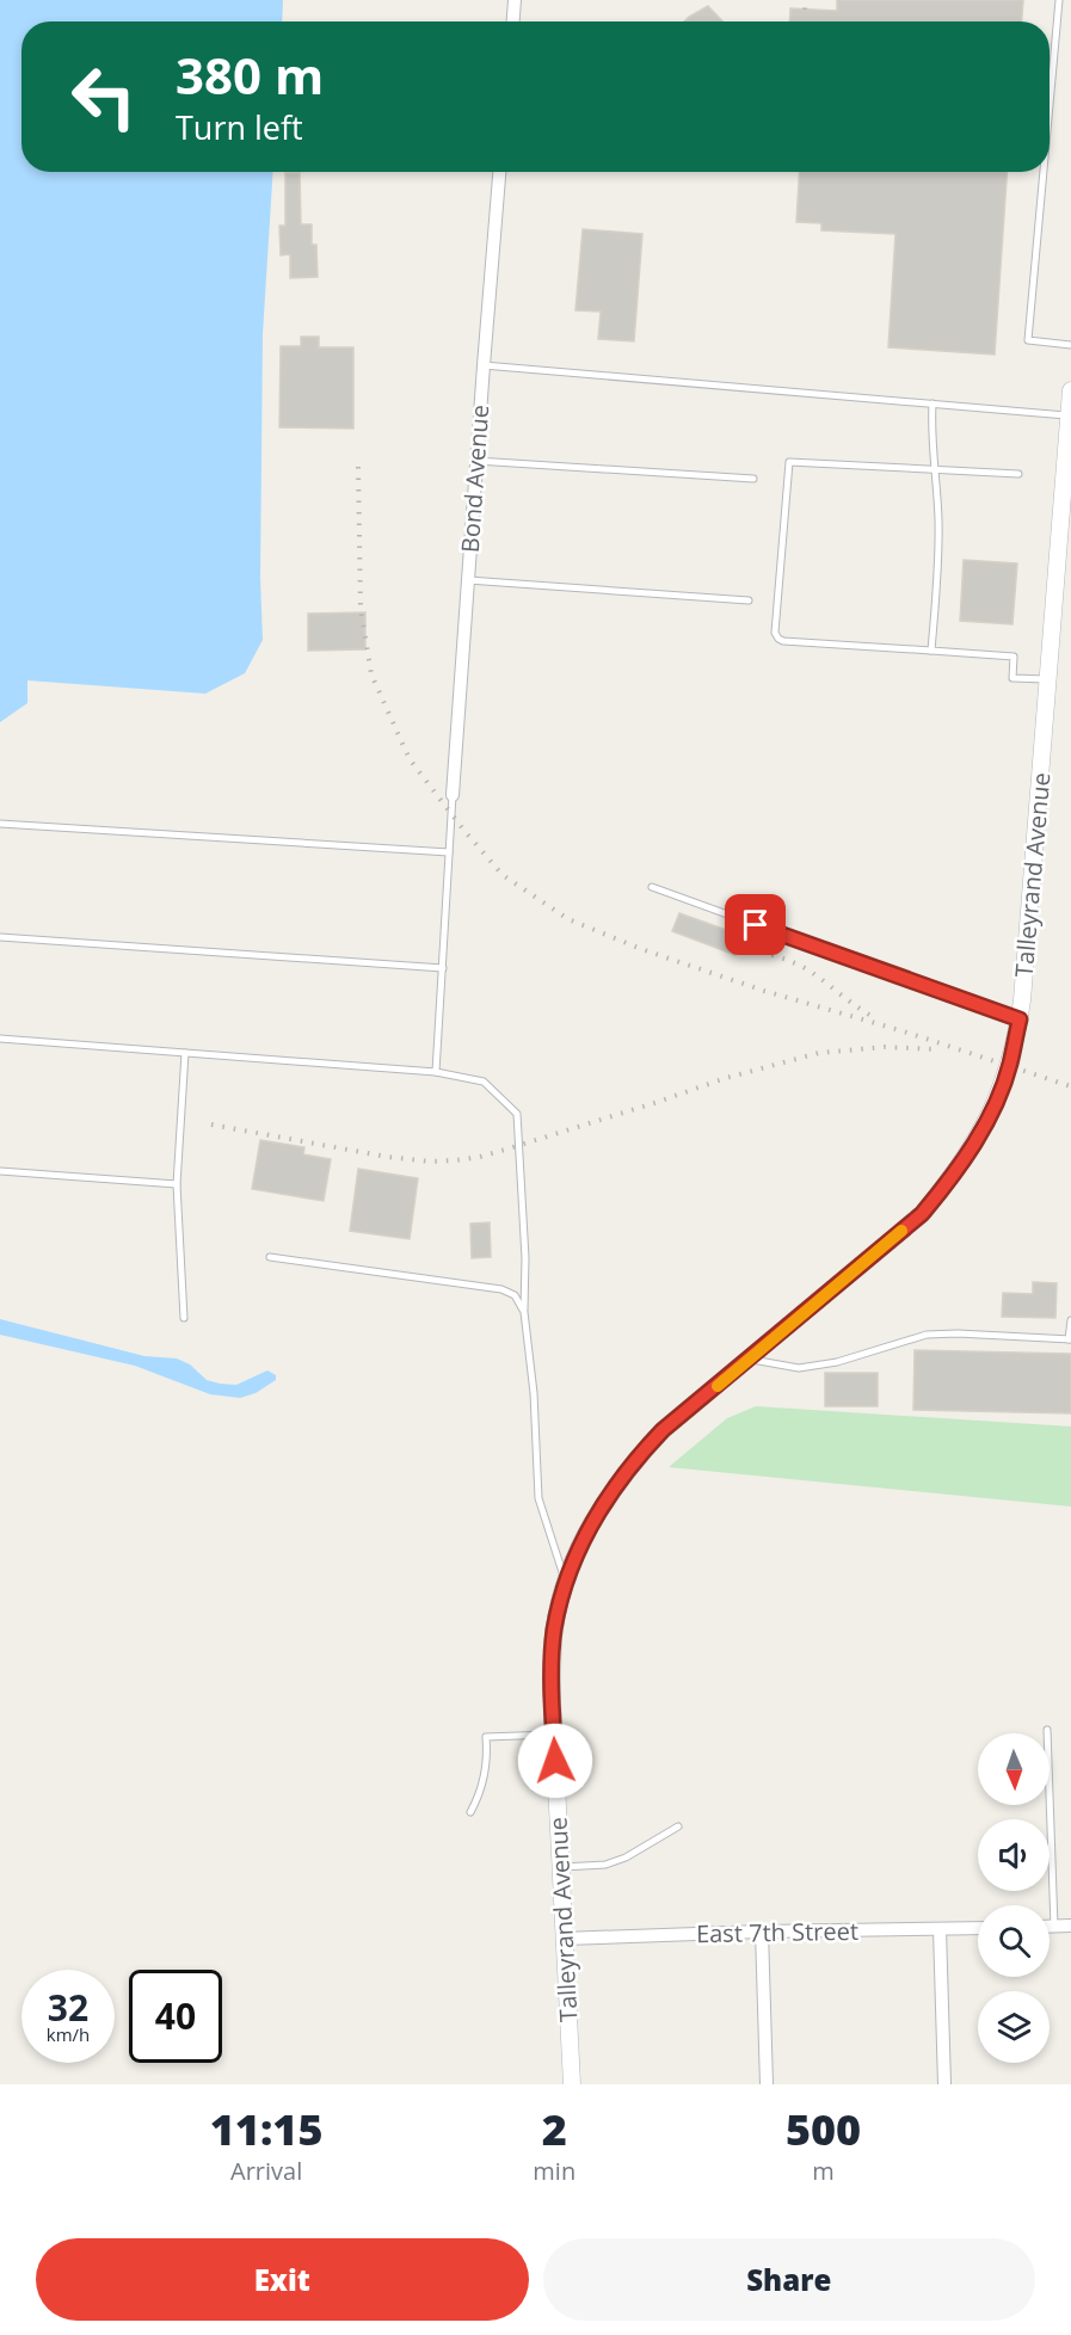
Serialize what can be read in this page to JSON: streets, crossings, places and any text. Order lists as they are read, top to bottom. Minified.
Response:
{"streets":{"street":["Bond Avenue","Talleyrand Avenue","East 7th Street"]},"crossings":[["Talleyrand Avenue","East 7th Street"]],"north":"bottom","page":{"turn":["380 m","Turn left"],"speed":"32 km/h","limit":"40","eta":["11:15","Arrival","2","min","500","m"],"buttons":["Exit","Share"]}}
